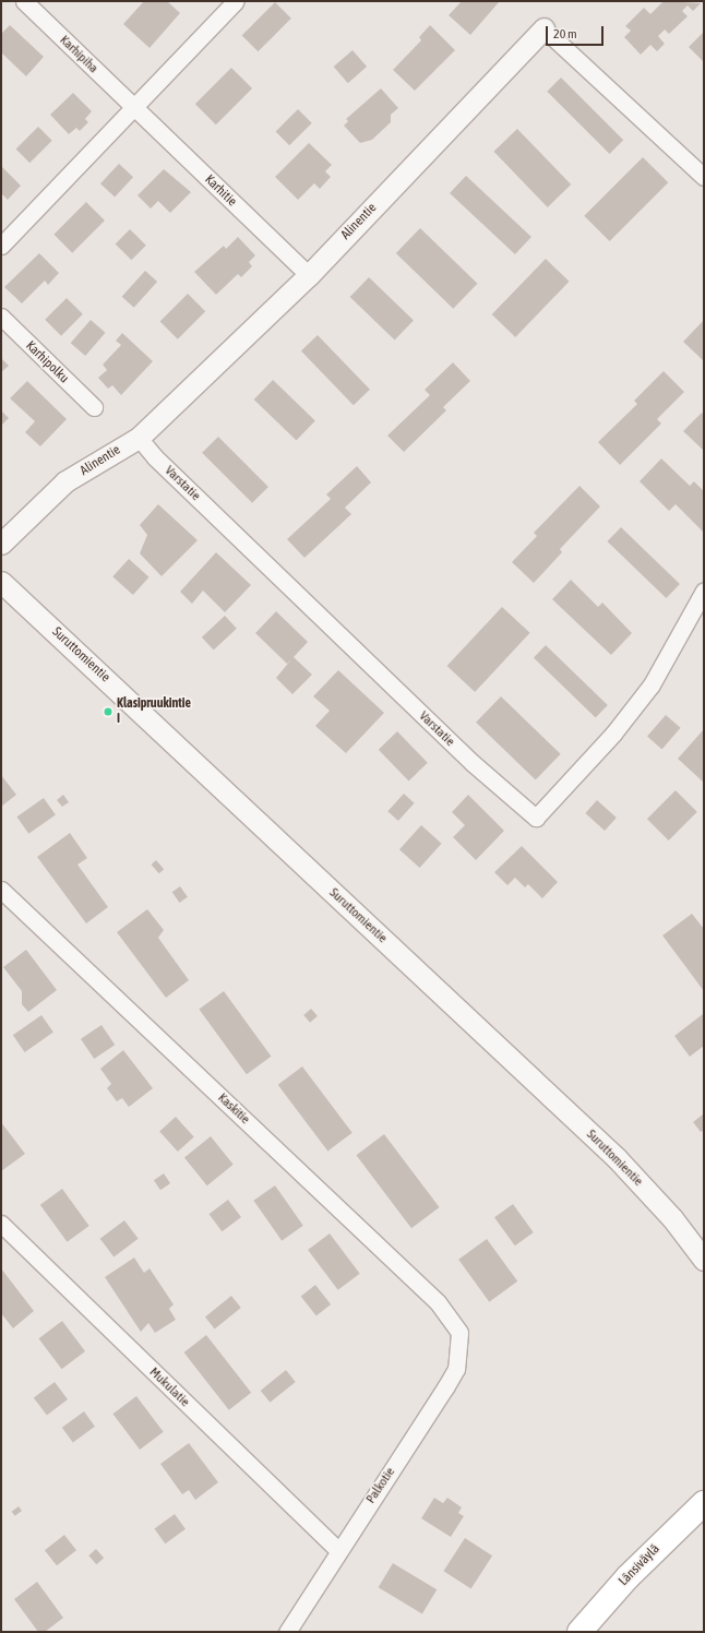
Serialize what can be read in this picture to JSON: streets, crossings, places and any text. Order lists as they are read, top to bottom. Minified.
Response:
{"streets":{"main road":["Länsiväylä"],"street":["Karhipiha","Karhitie","Alinentie","Karhipolku","Varstatie","Suruttomientie","Kaskitie","Mukulatie","Palkotie"]},"crossings":[["Karhipiha","Karhitie"],["Karhitie","Alinentie"],["Alinentie","Varstatie"],["Kaskitie","Palkotie"],["Mukulatie","Palkotie"]],"places":["Klasipruukintie I"],"scale_bar":"20 m"}
